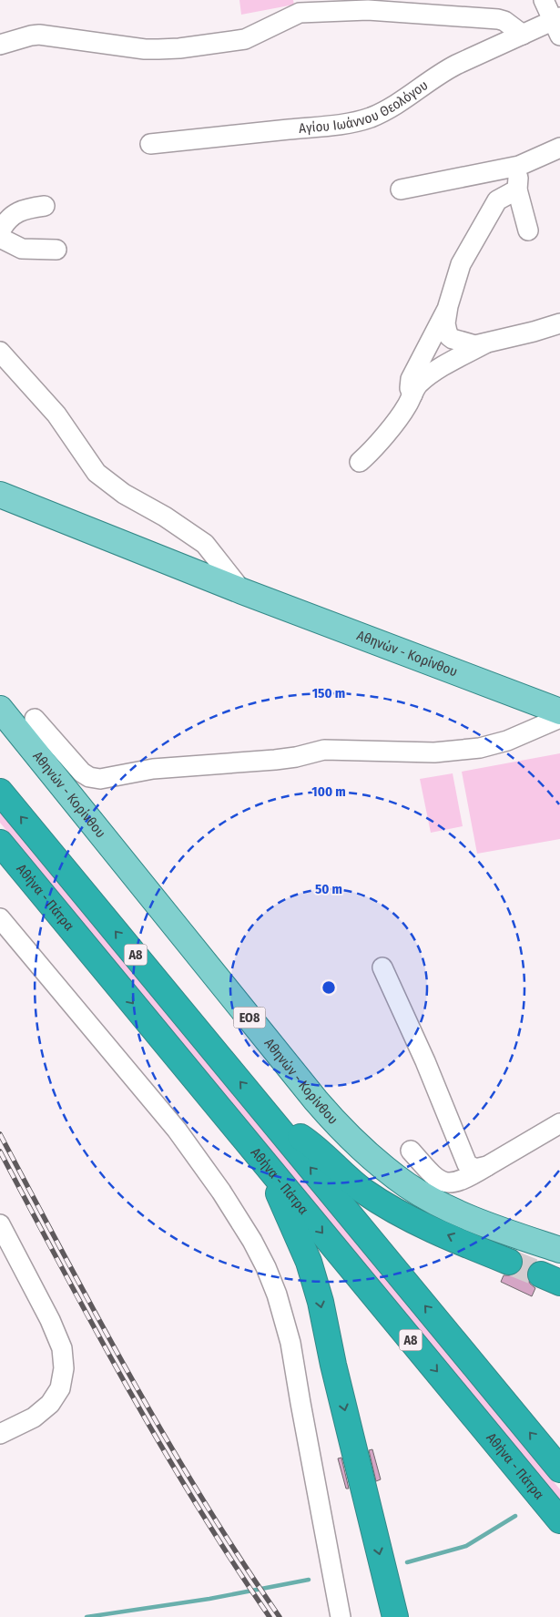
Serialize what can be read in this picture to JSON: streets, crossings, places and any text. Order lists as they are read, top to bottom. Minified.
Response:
{"streets":{"highway":["Αθήνα - Πάτρα","Α8"],"main road":["Αθηνών - Κορίνθου","ΕΟ8"],"street":["Αγίου Ιωάννου Θεολόγου"]},"rings":["150 m","100 m","50 m"]}
